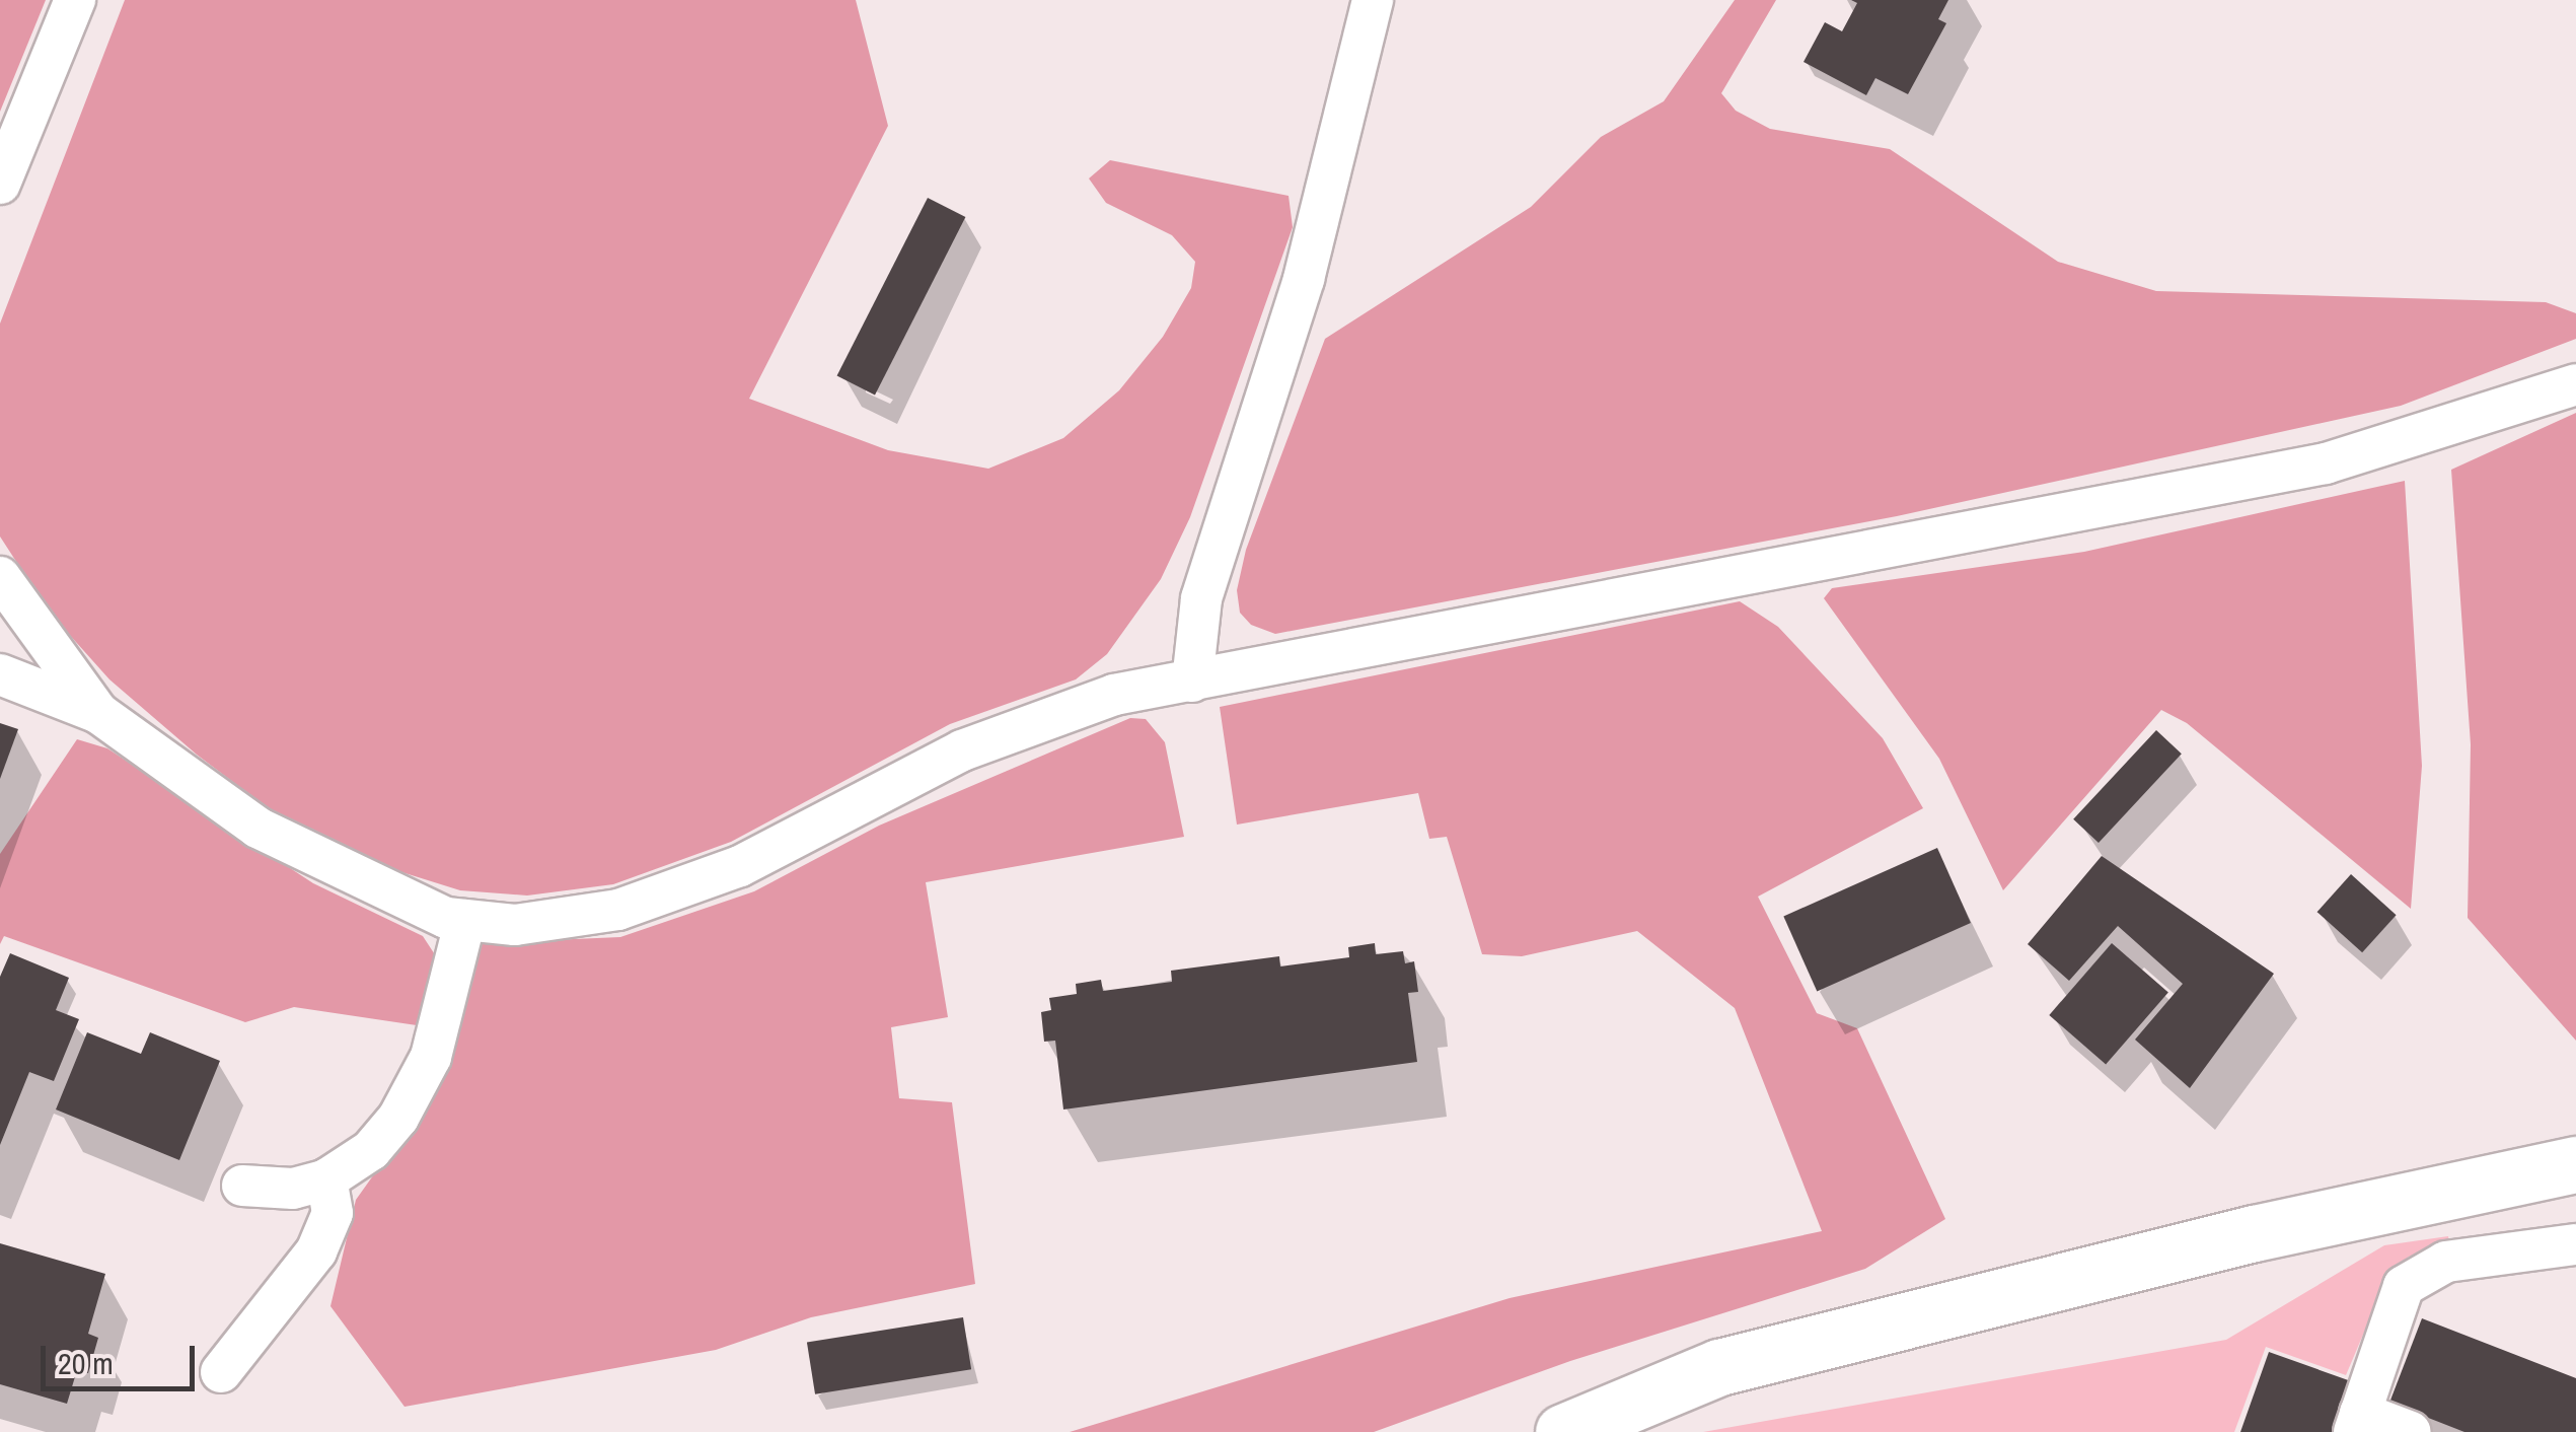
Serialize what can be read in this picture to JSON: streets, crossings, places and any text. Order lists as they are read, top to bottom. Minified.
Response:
{"scale_bar":"20 m"}
